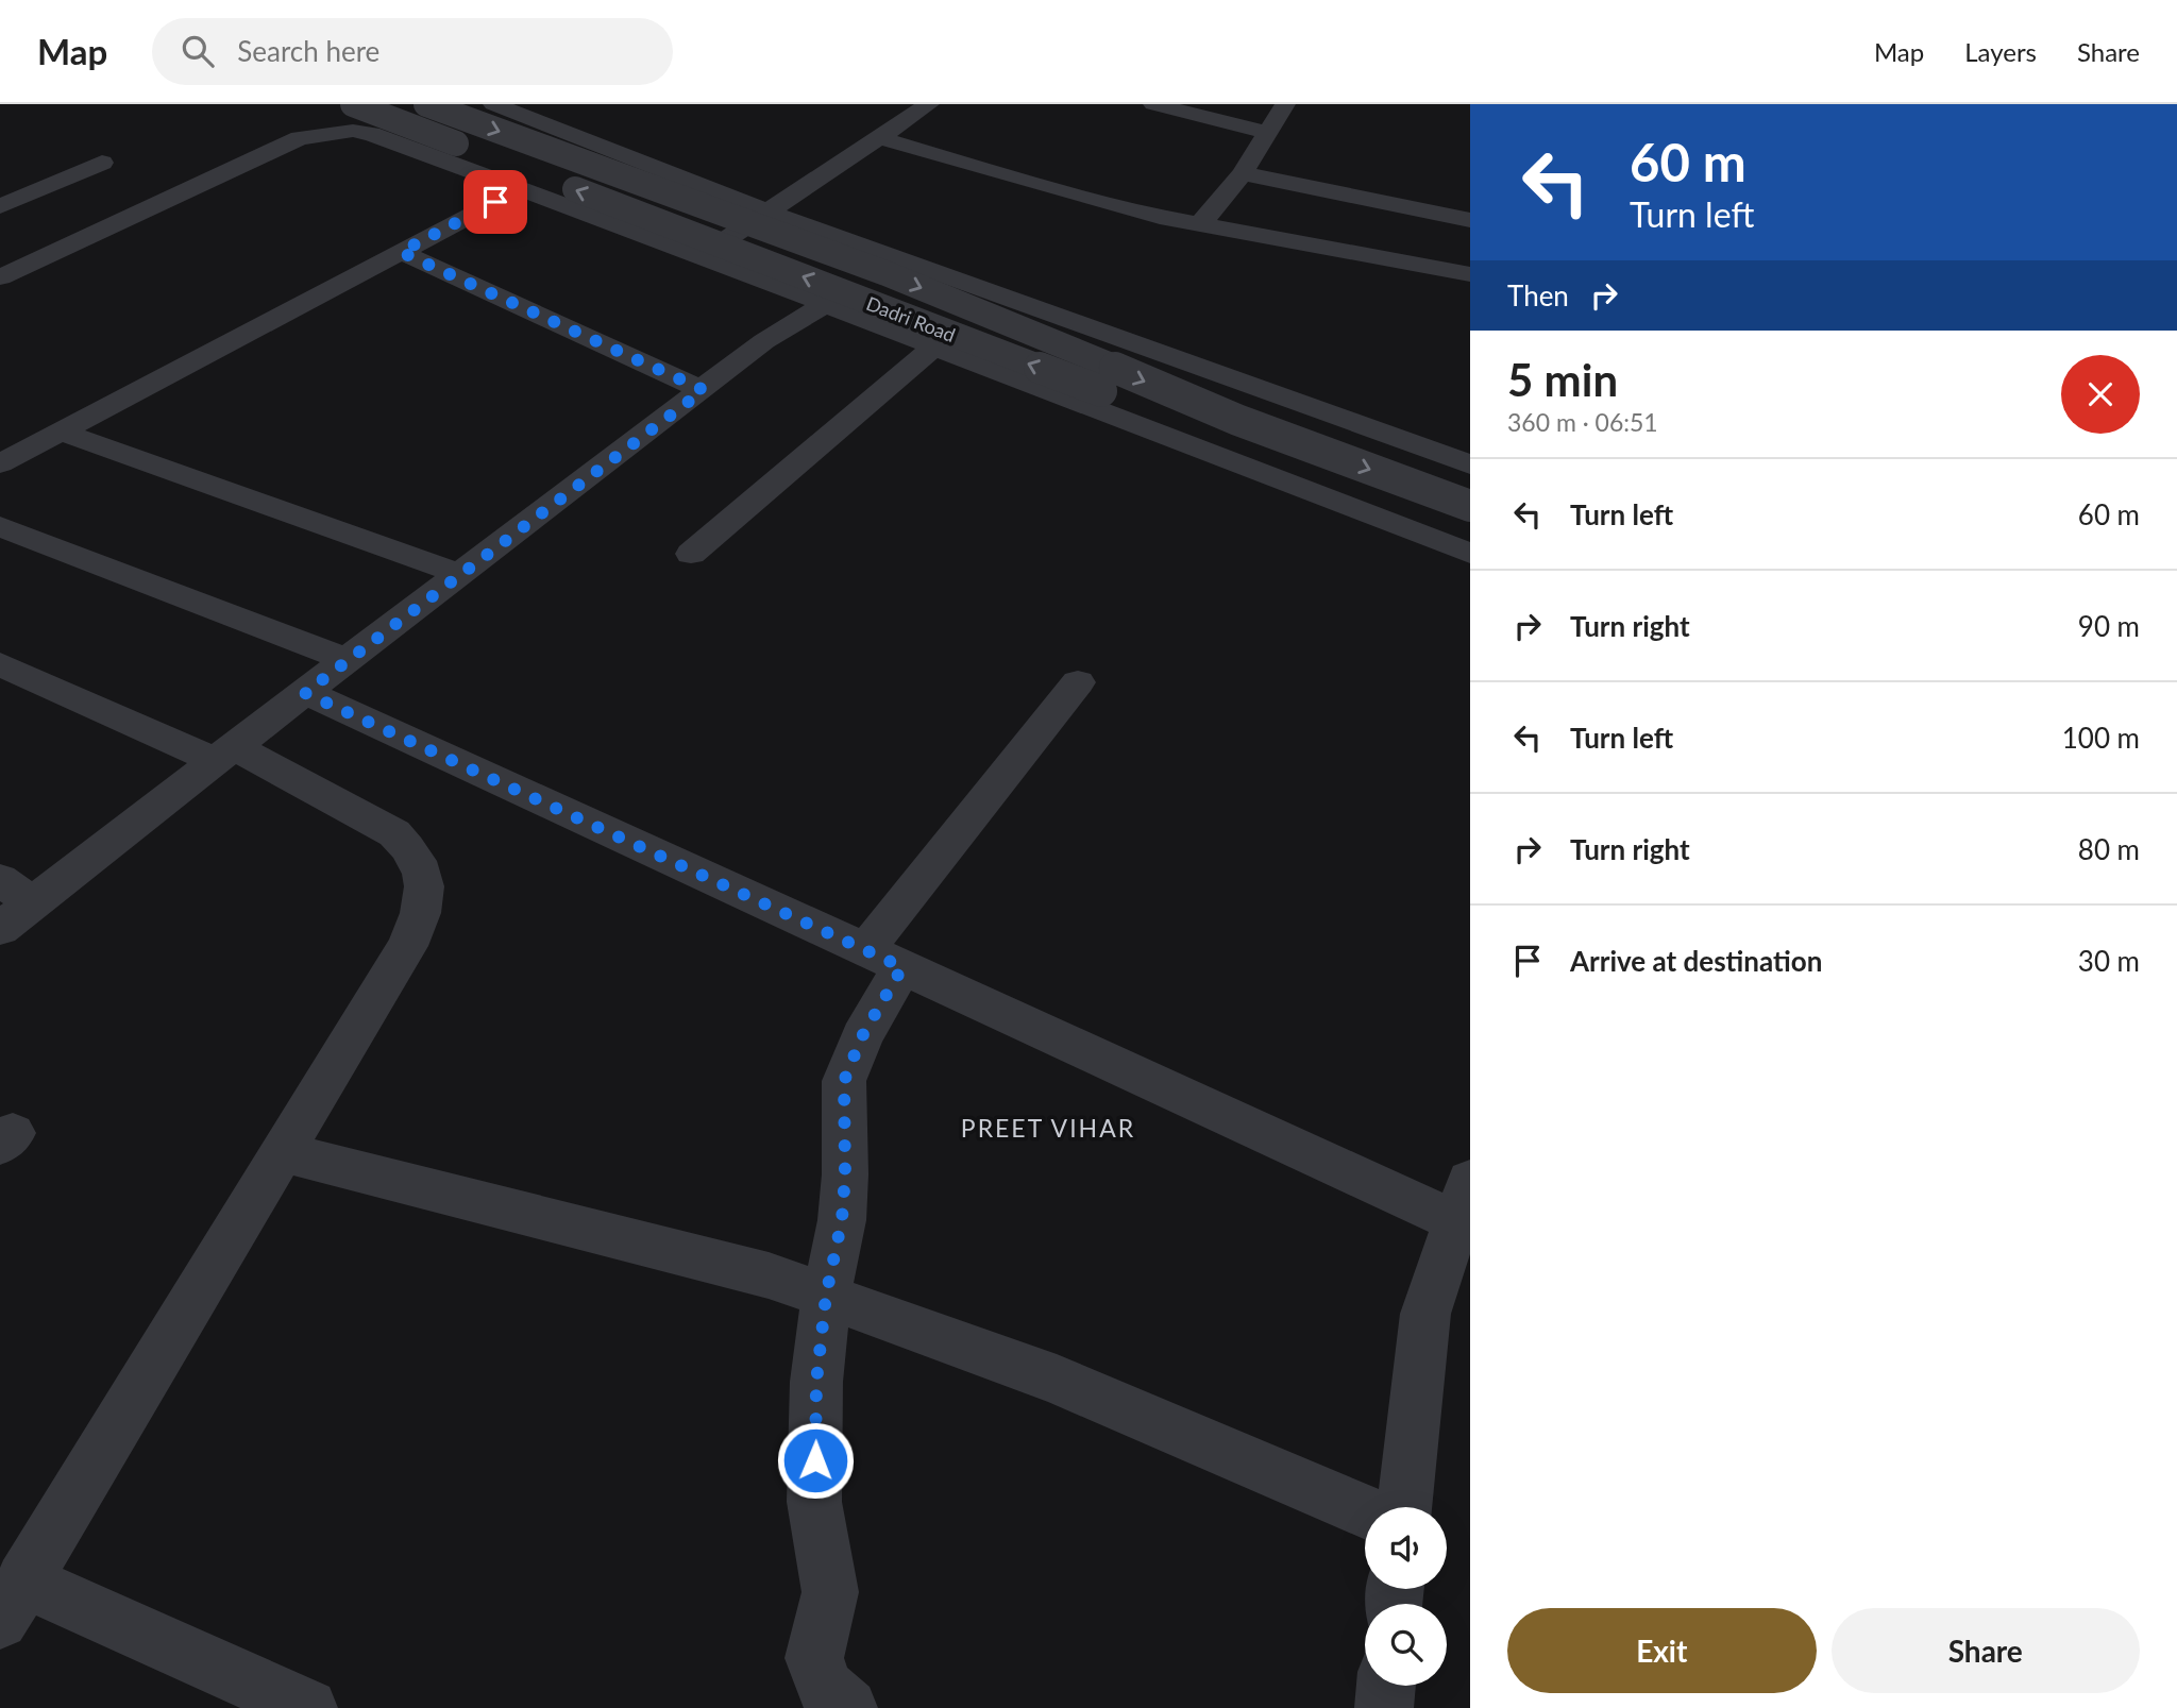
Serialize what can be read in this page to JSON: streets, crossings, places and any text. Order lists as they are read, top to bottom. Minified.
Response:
{"streets":{"street":["Dadri Road"]},"districts":["PREET VIHAR"],"page":{"header":"Map","search":"Search here","nav":["Map","Layers","Share"],"turn":["60 m","Turn left"],"then":"Then","heading":["5 min","360 m · 06:51"],"list":[{"name":"Turn left","value":"60 m"},{"name":"Turn right","value":"90 m"},{"name":"Turn left","value":"100 m"},{"name":"Turn right","value":"80 m"},{"name":"Arrive at destination","value":"30 m"}],"buttons":["Exit","Share"]}}
